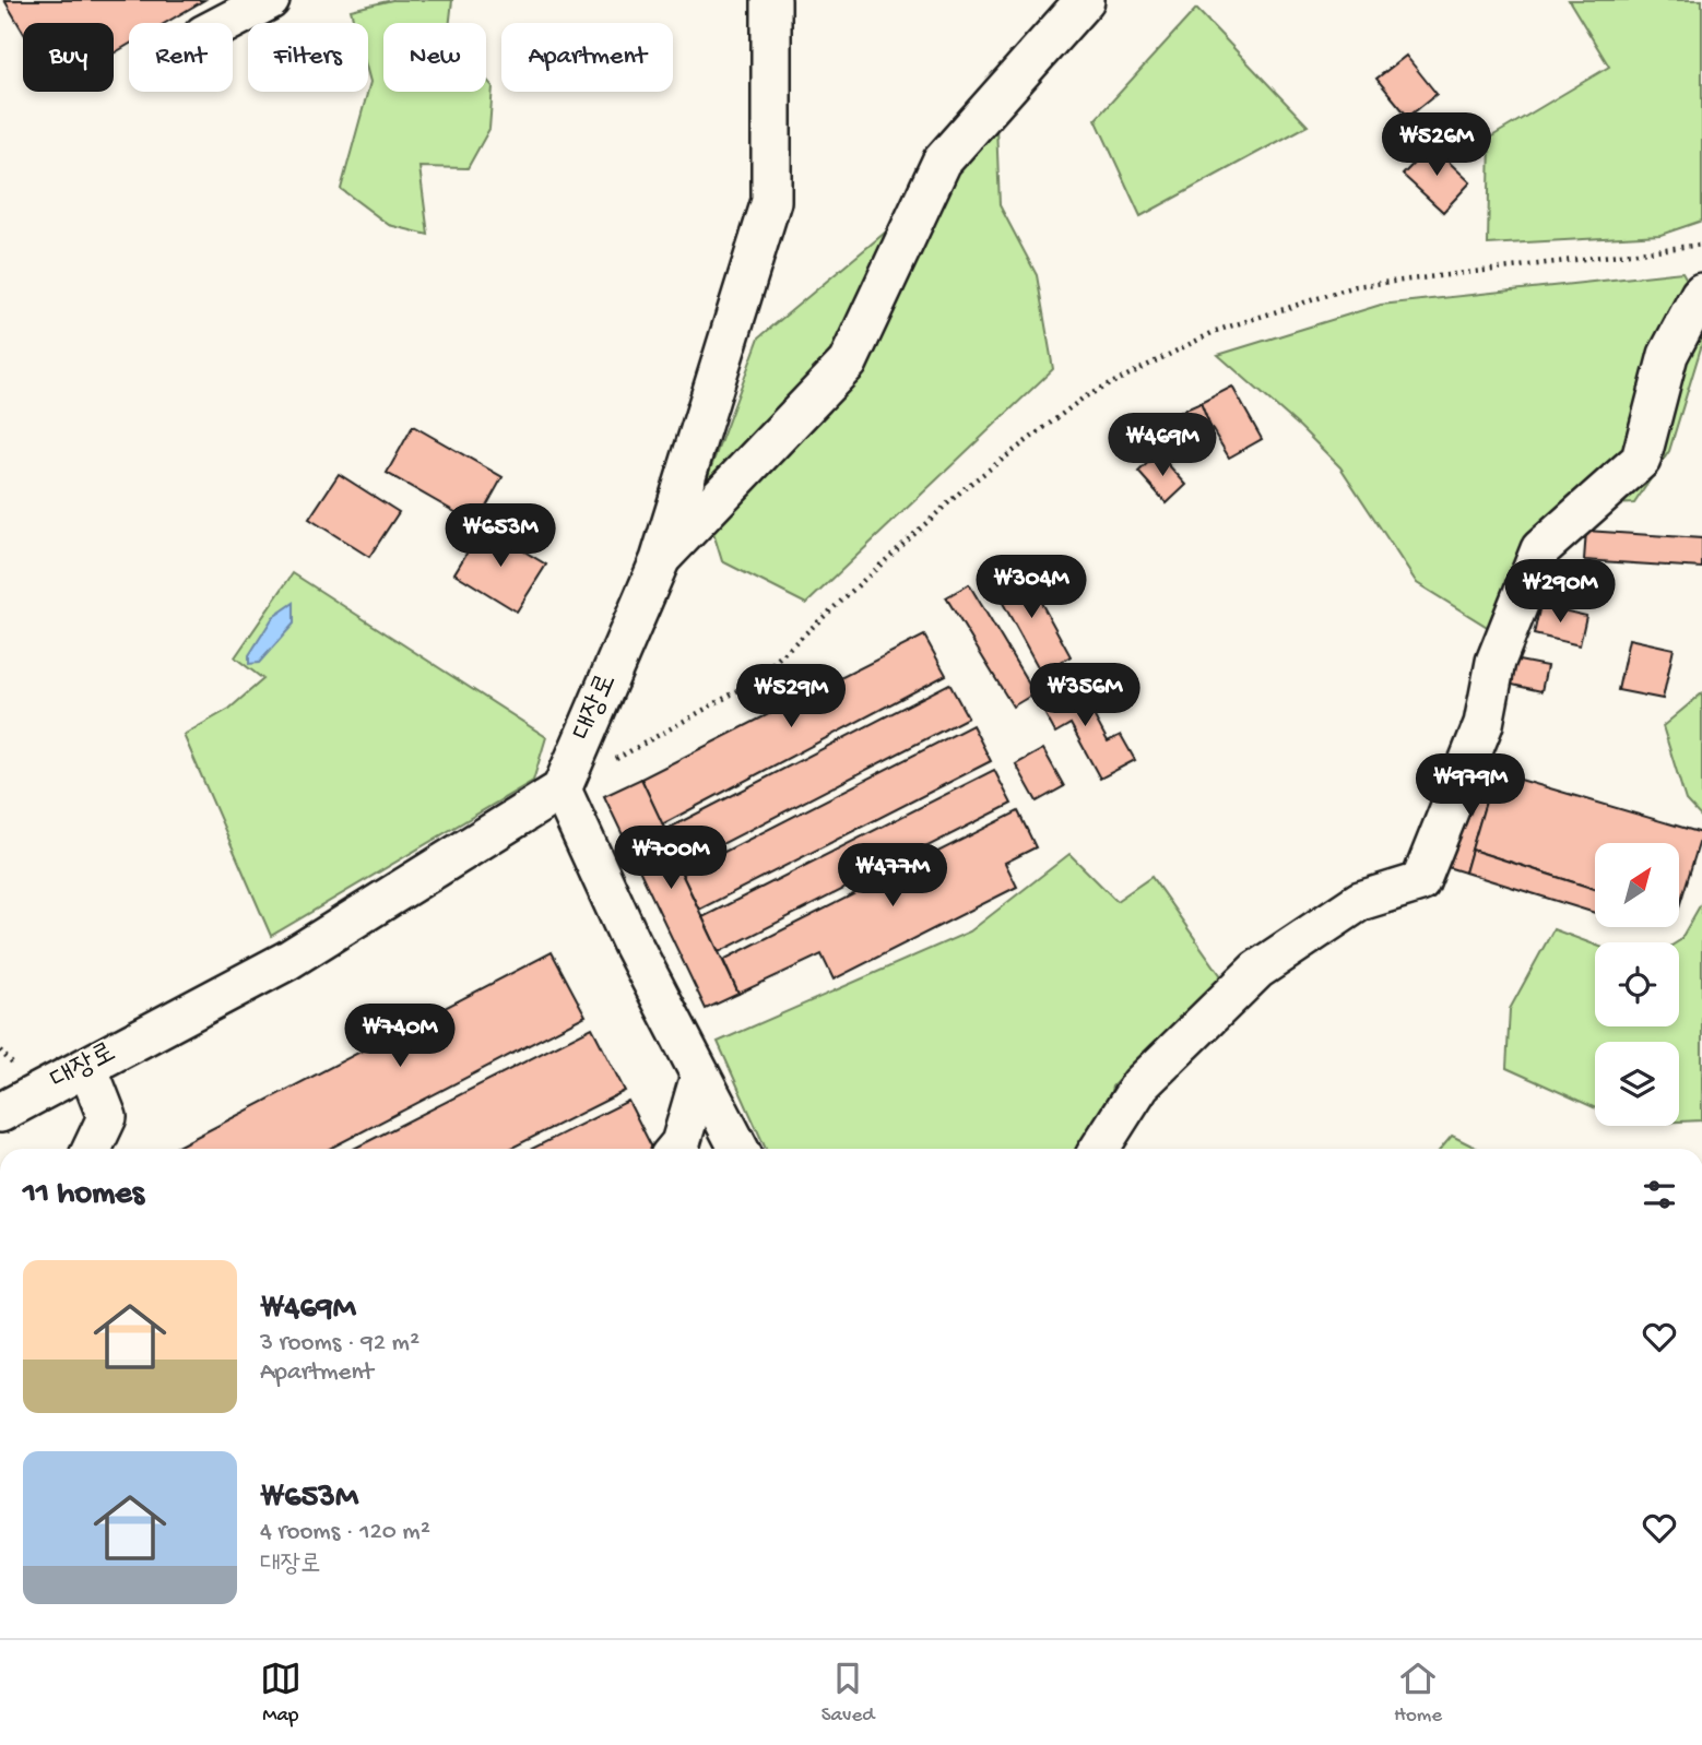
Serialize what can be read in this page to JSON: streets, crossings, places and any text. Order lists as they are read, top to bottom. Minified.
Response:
{"streets":{"street":["대장로"]},"north":"top right","page":{"chip":["Buy","Rent","Filters","New","Apartment"],"price":["₩526M","₩469M","₩653M","₩304M","₩290M","₩356M","₩529M","₩979M","₩700M","₩477M","₩740M"],"heading":"11 homes","list":[{"name":"₩469M","note":"3 rooms · 92 m² · Apartment"},{"name":"₩653M","note":"4 rooms · 120 m² · 대장로"}],"tabs":["Map","Saved","Home"]}}
